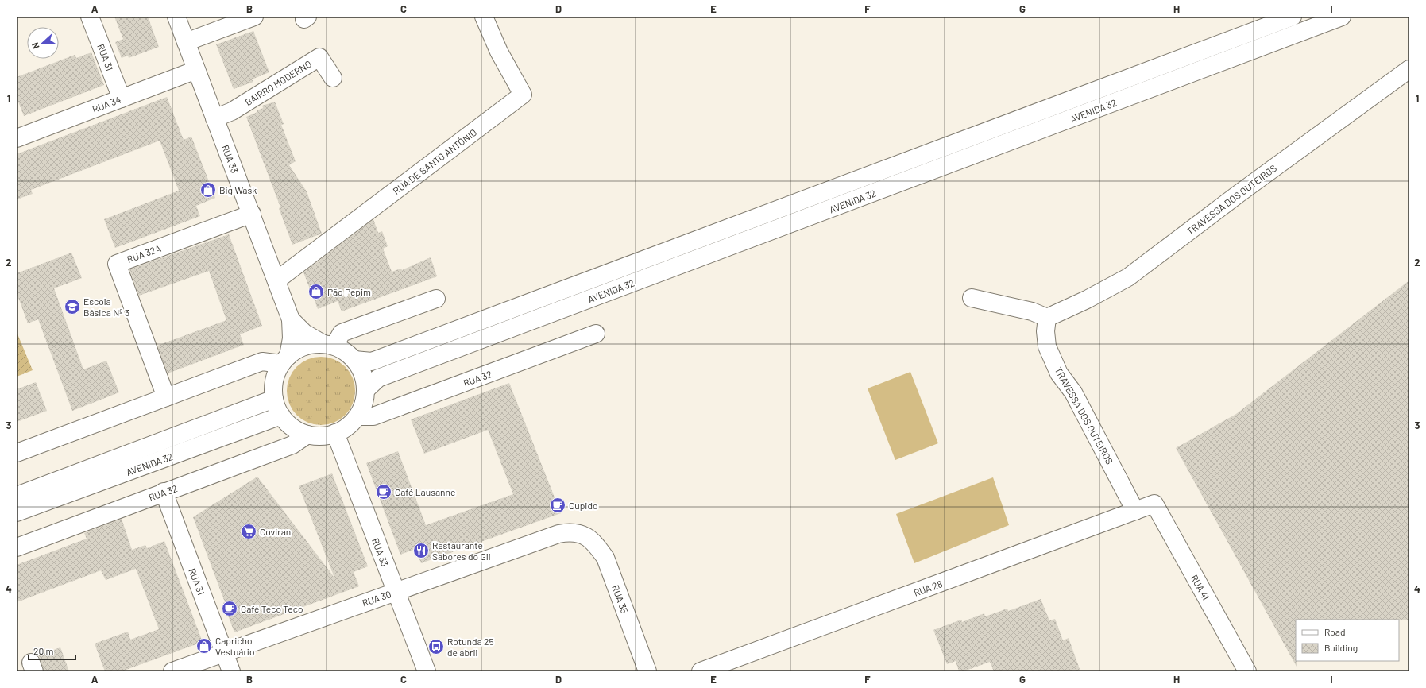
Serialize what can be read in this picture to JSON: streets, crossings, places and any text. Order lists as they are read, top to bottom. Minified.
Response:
{"streets":{"street":["RUA 31","BAIRRO MODERNO","RUA 34","AVENIDA 32","RUA 33","RUA DE SANTO ANTÓNIO","TRAVESSA DOS OUTEIROS","RUA 32A","RUA 32","RUA 41","RUA 28","RUA 30","RUA 35"]},"crossings":[["RUA 31","RUA 34"],["RUA 31","RUA 32"],["RUA 31","RUA 30"],["BAIRRO MODERNO","RUA 33"],["RUA 34","RUA 33"],["AVENIDA 32","RUA 33"],["AVENIDA 32","RUA 32"],["RUA 33","RUA DE SANTO ANTÓNIO"],["RUA 33","RUA 32A"],["RUA 33","RUA 32"],["RUA 33","RUA 30"],["TRAVESSA DOS OUTEIROS","RUA 28"],["RUA 41","RUA 28"],["RUA 30","RUA 35"]],"places":{"shop":["Big Wask","Pão Pepim","Capricho Vestuário"],"school or university":["Escola Básica Nº 3"],"cafe":["Café Lausanne","Cupido","Café Teco Teco"],"supermarket":["Coviran"],"restaurant":["Restaurante Sabores do Gil"],"bus stop":["Rotunda 25 de abril"]},"legend":["Road","Building"],"scale_bar":"20 m","north":"left","grid":{"columns":["A","B","C","D","E","F","G","H","I"],"rows":["1","2","3","4"]}}
